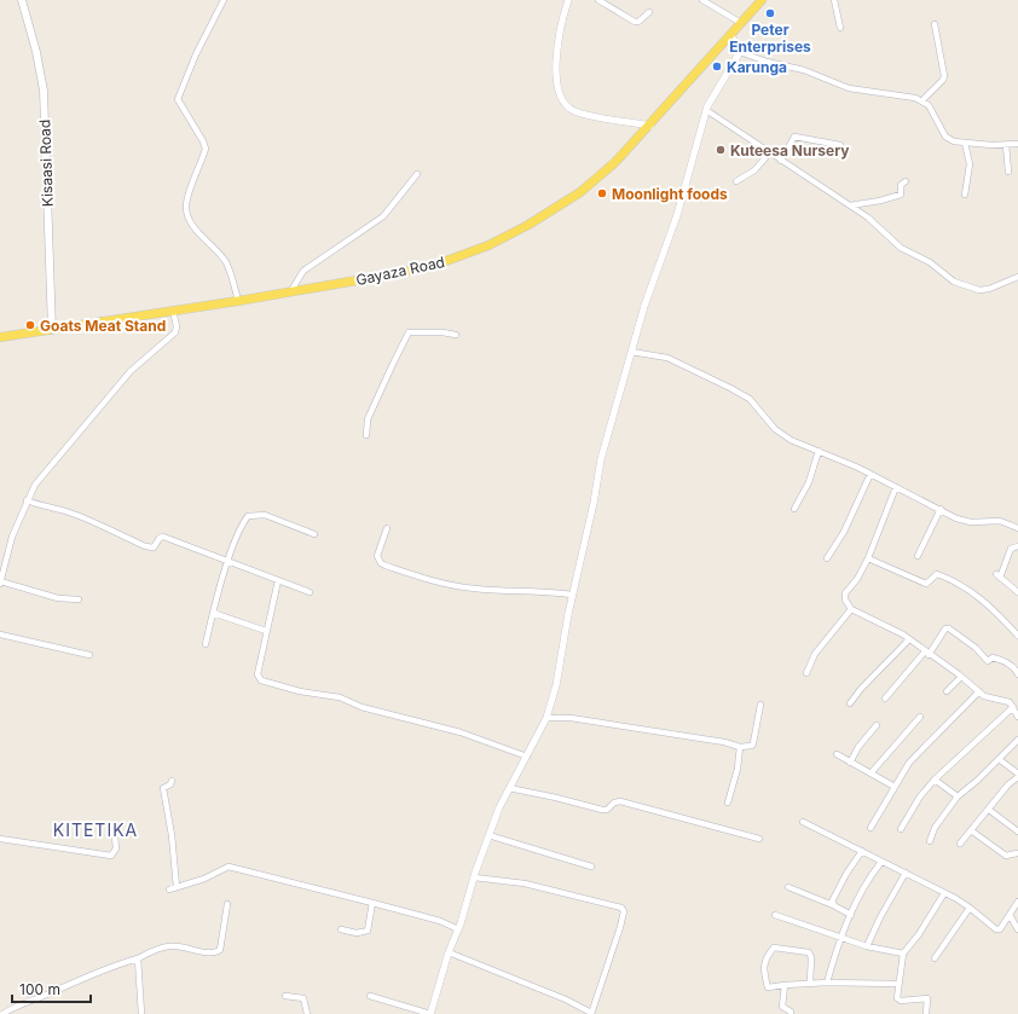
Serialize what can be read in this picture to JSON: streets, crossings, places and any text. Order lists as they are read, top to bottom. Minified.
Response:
{"streets":{"main road":["Kisaasi Road","Gayaza Road"]},"crossings":[["Kisaasi Road","Gayaza Road"]],"districts":["KITETIKA"],"places":["Peter Enterprises","Karunga","Kuteesa Nursery","Moonlight foods","Goats Meat Stand"],"scale_bar":"100 m"}
